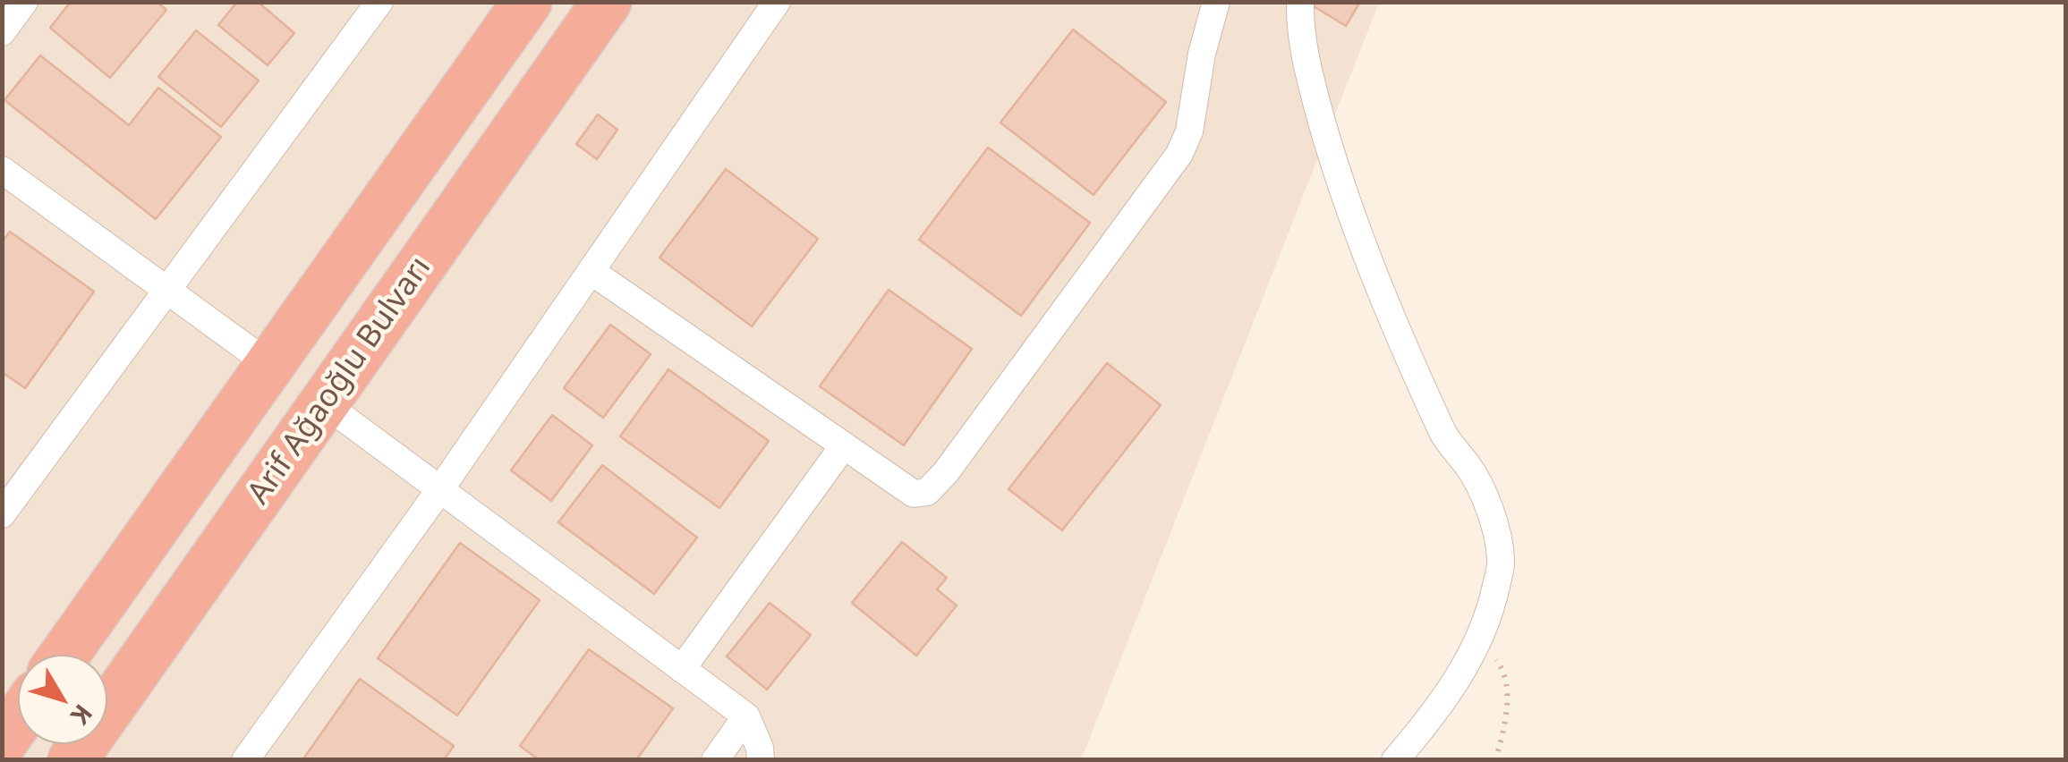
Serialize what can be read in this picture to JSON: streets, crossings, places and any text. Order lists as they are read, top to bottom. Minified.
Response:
{"streets":{"highway":["Arif Ağaoğlu Bulvarı"]},"north":"bottom right"}
